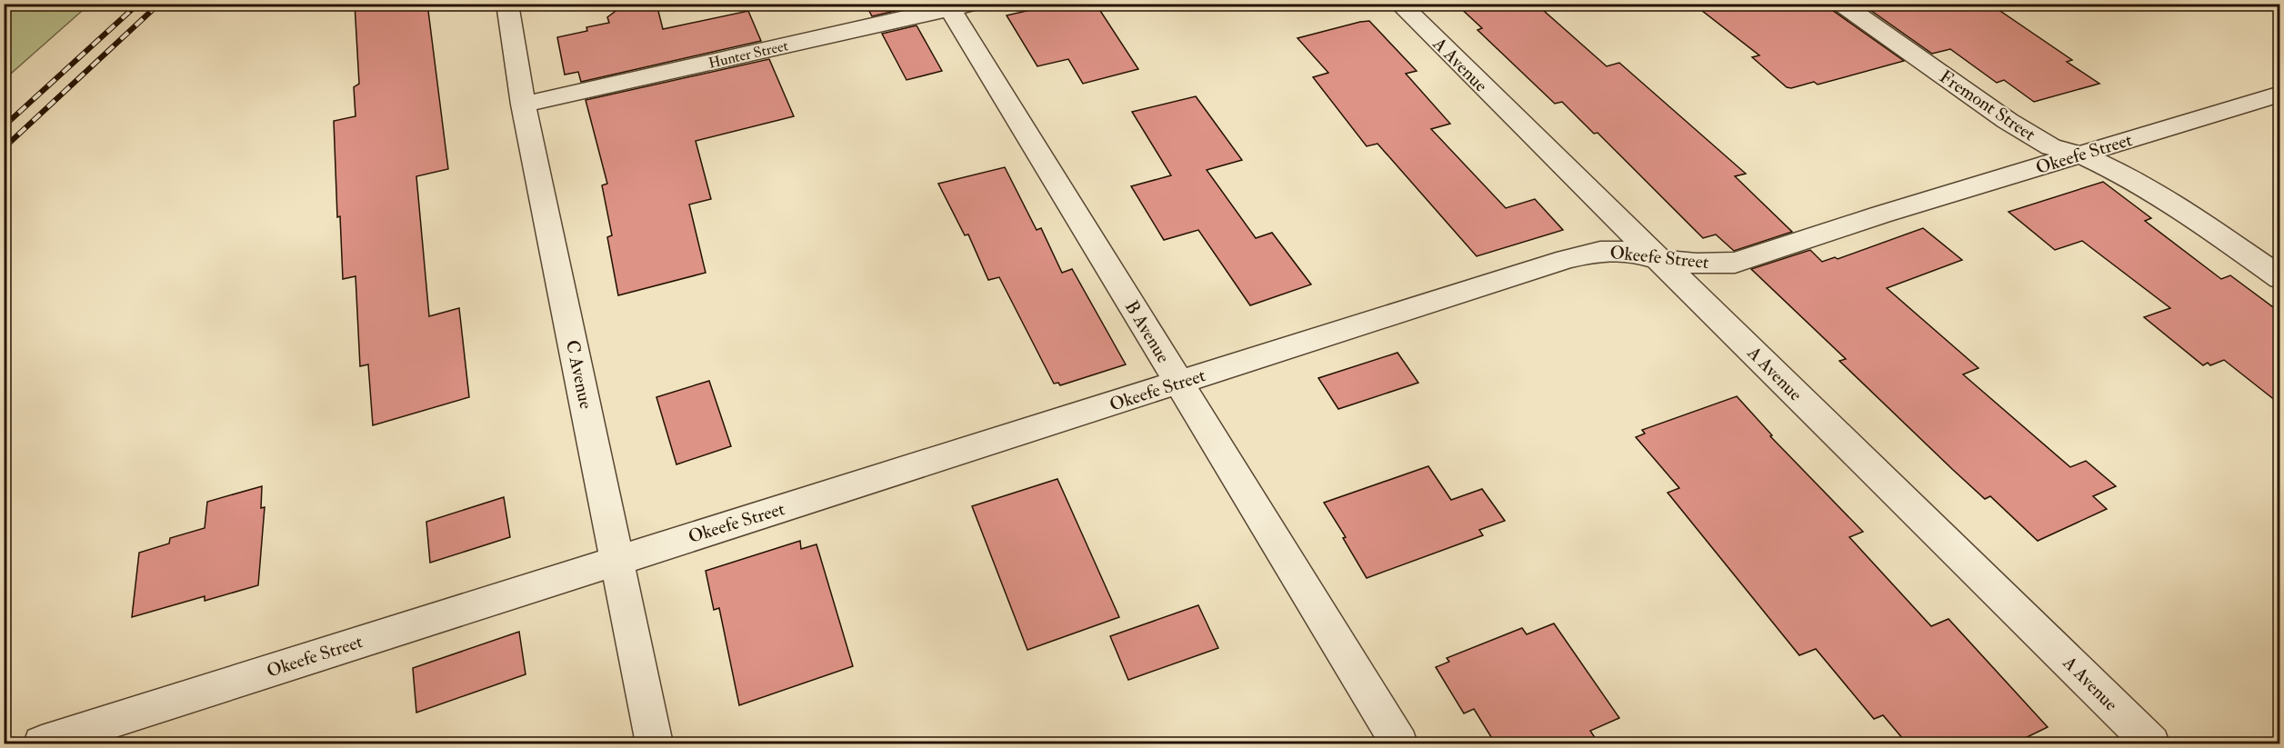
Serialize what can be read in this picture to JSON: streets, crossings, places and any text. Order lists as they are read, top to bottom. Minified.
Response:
{"streets":{"street":["Hunter Street","A Avenue","Fremont Street","Okeefe Street","B Avenue","C Avenue"]},"crossings":[["Hunter Street","B Avenue"],["Hunter Street","C Avenue"],["A Avenue","Okeefe Street"],["Fremont Street","Okeefe Street"],["Okeefe Street","B Avenue"],["Okeefe Street","C Avenue"]]}
